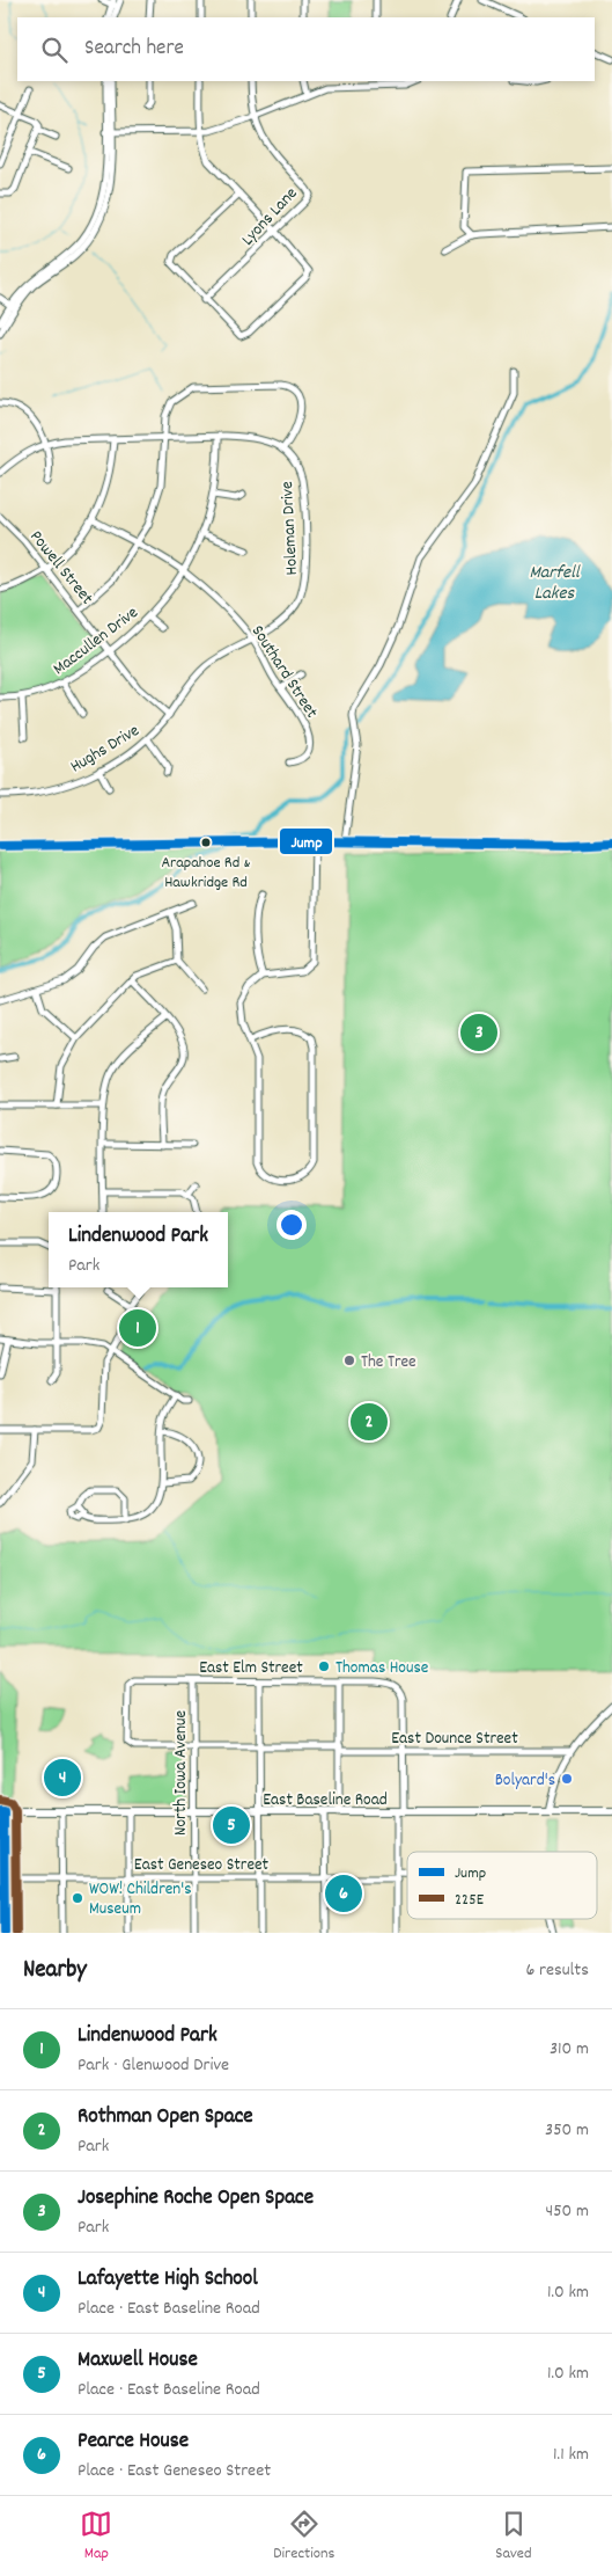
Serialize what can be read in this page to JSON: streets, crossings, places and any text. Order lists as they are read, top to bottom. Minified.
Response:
{"streets":{"main road":["East Baseline Road"],"street":["Lyons Lane","Holeman Drive","Powell Street","Maccullen Drive","Southard Street","Hughs Drive","East Elm Street","East Dounce Street","North Iowa Avenue","East Geneseo Street"]},"crossings":[["Holeman Drive","Southard Street"],["Holeman Drive","Hughs Drive"],["Powell Street","Maccullen Drive"],["Powell Street","Hughs Drive"],["Maccullen Drive","Southard Street"],["Southard Street","Hughs Drive"],["East Elm Street","East Dounce Street"],["East Elm Street","North Iowa Avenue"],["East Dounce Street","North Iowa Avenue"],["North Iowa Avenue","East Baseline Road"],["North Iowa Avenue","East Geneseo Street"]],"water":["Marfell Lakes"],"places":["Arapahoe Rd & Hawkridge Rd","The Tree","Thomas House","Bolyard's","WOW! Children's Museum"],"lines":["transit line Jump","transit line 225E"],"legend":["Jump","225E"],"page":{"search":"Search here","pins":["3","1","2","4","5","6"],"popup":["Lindenwood Park","Park"],"heading":["Nearby","6 results"],"list":[{"mark":"1","name":"Lindenwood Park","note":"Park · Glenwood Drive","value":"310 m"},{"mark":"2","name":"Rothman Open Space","note":"Park","value":"350 m"},{"mark":"3","name":"Josephine Roche Open Space","note":"Park","value":"450 m"},{"mark":"4","name":"Lafayette High School","note":"Place · East Baseline Road","value":"1.0 km"},{"mark":"5","name":"Maxwell House","note":"Place · East Baseline Road","value":"1.0 km"},{"mark":"6","name":"Pearce House","note":"Place · East Geneseo Street","value":"1.1 km"}],"nav":["Map","Directions","Saved"]}}
